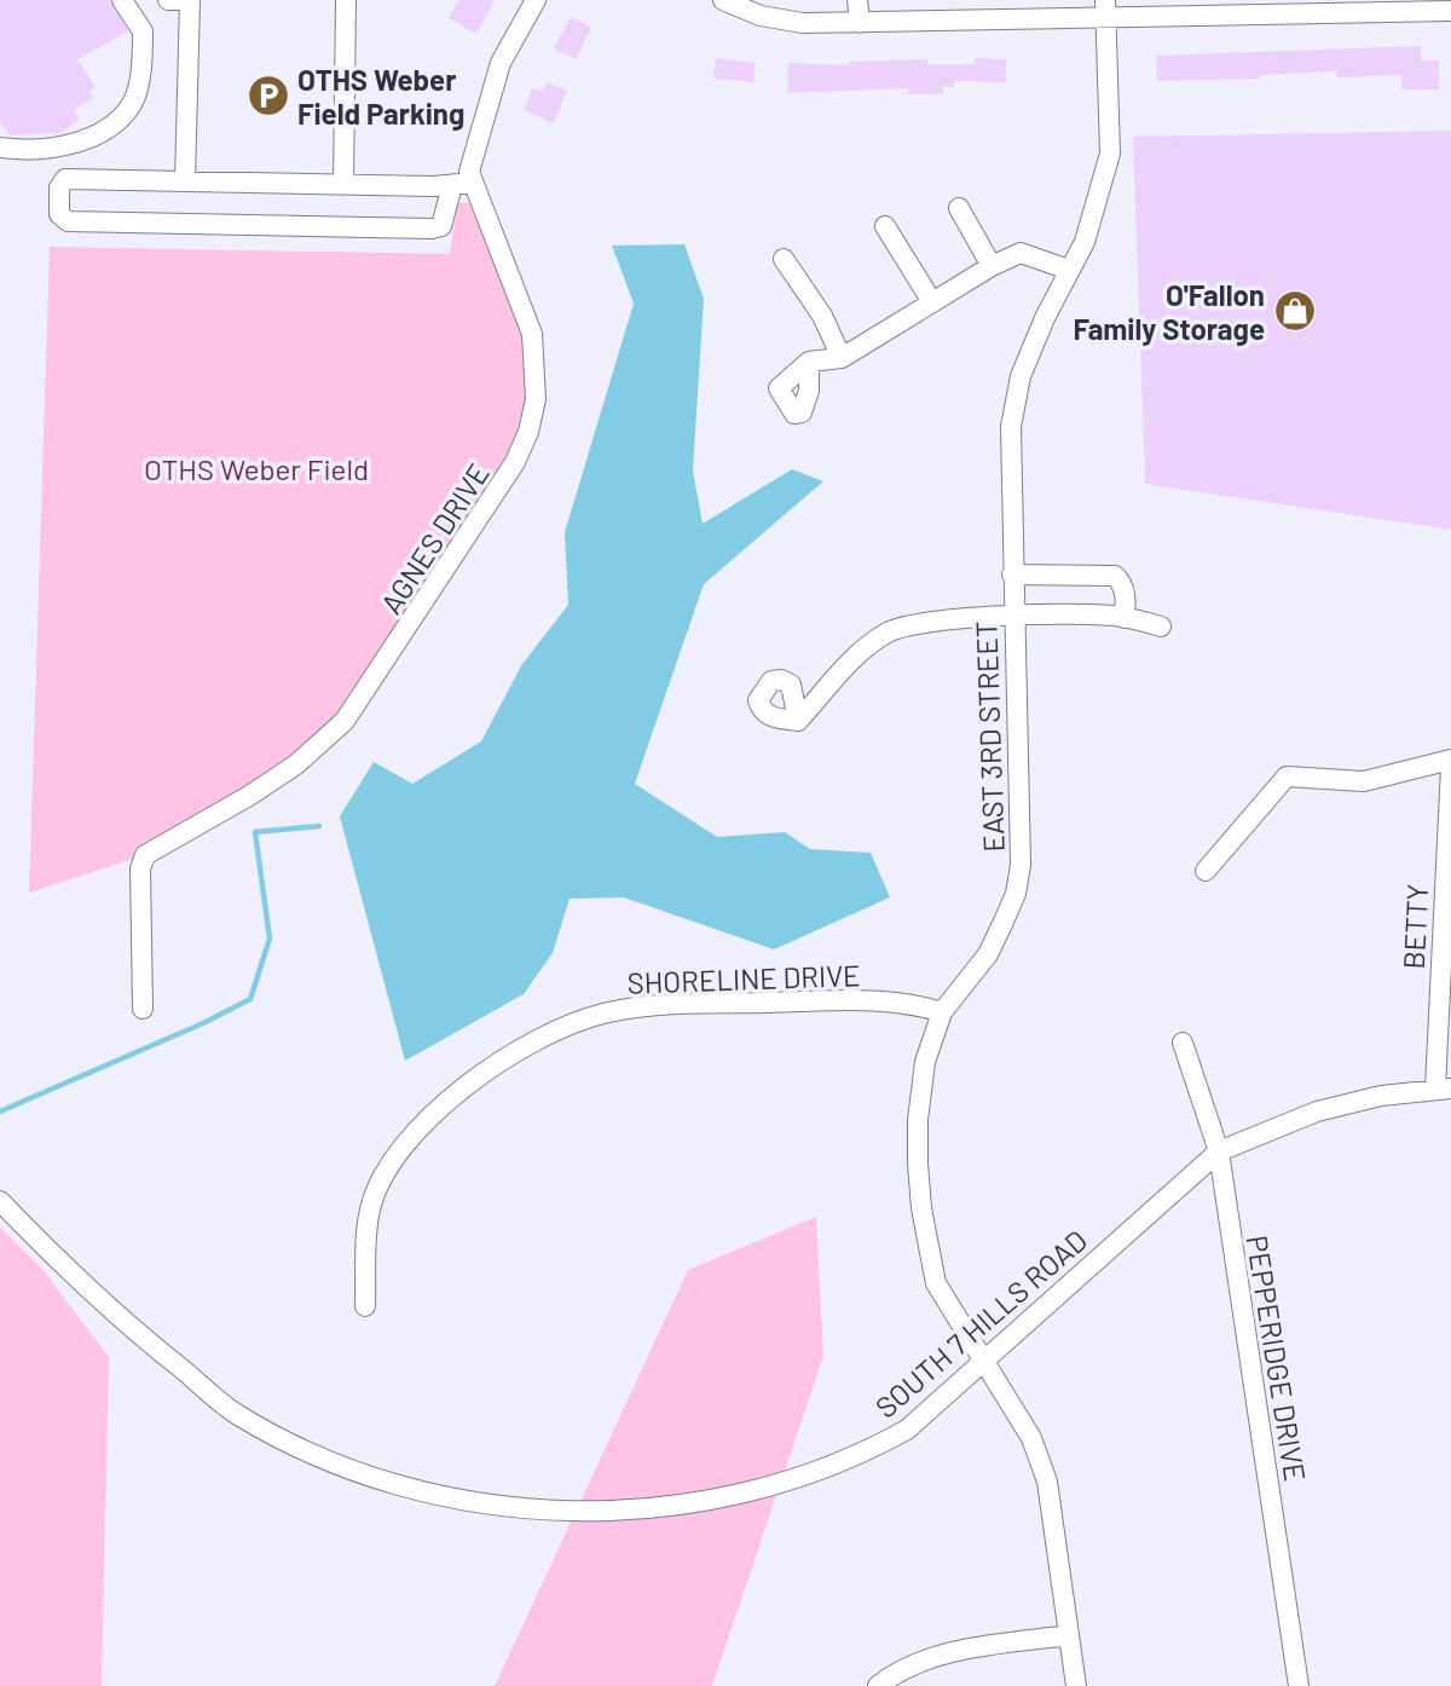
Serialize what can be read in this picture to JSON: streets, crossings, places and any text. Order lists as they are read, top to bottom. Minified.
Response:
{"streets":{"street":["AGNES DRIVE","EAST 3RD STREET","BETTY","SHORELINE DRIVE","SOUTH 7 HILLS ROAD","PEPPERIDGE DRIVE"]},"crossings":[["EAST 3RD STREET","SHORELINE DRIVE"],["EAST 3RD STREET","SOUTH 7 HILLS ROAD"],["BETTY","SOUTH 7 HILLS ROAD"],["SOUTH 7 HILLS ROAD","PEPPERIDGE DRIVE"]],"parks":["OTHS Weber Field"],"places":{"parking":["OTHS Weber Field Parking"],"shop":["O'Fallon Family Storage"]}}
